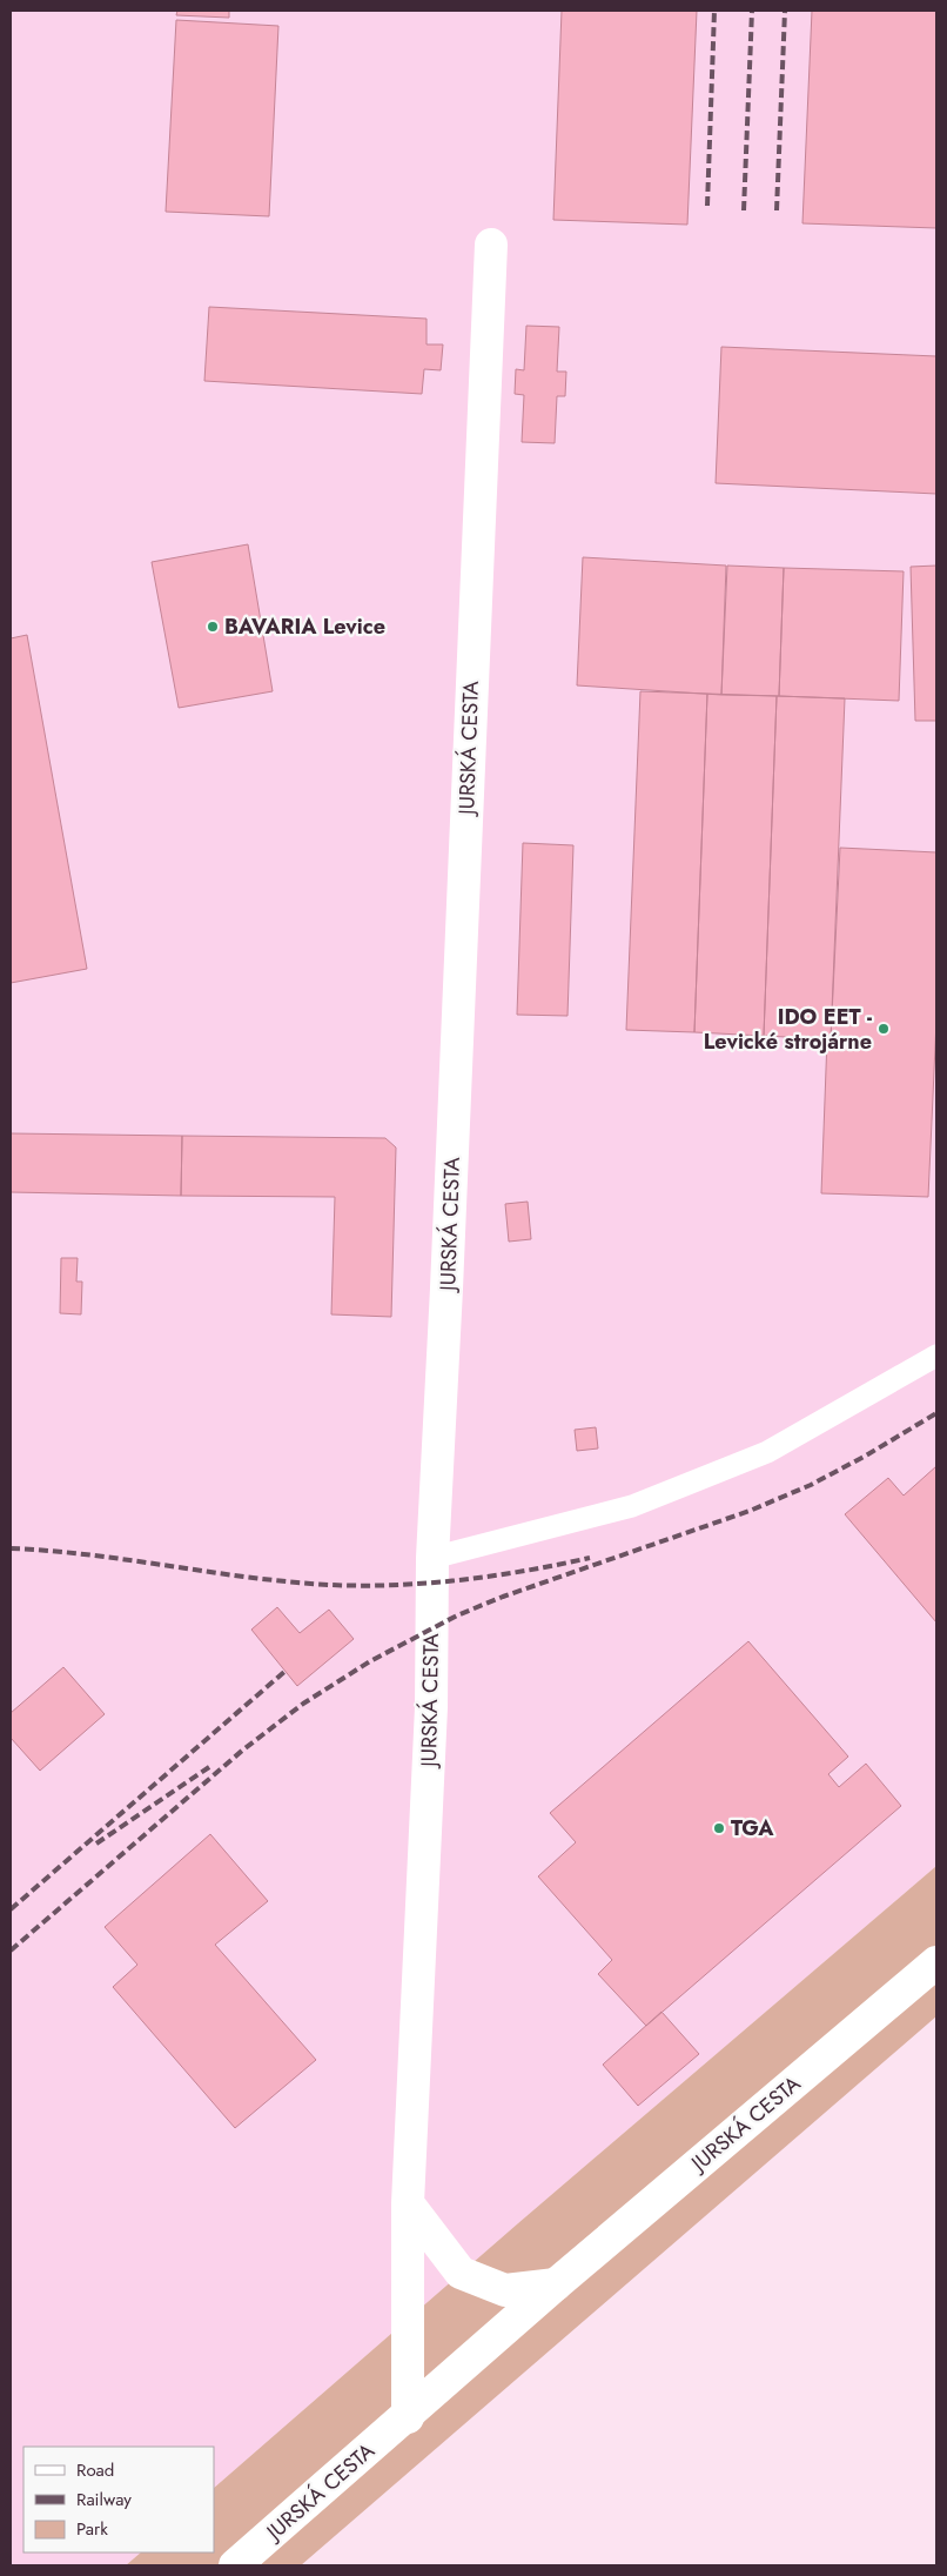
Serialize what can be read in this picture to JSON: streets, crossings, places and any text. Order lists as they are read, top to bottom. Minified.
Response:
{"streets":{"street":["JURSKÁ CESTA"]},"places":["BAVARIA Levice","IDO EET - Levické strojárne","TGA"],"legend":["Road","Railway","Park"]}
